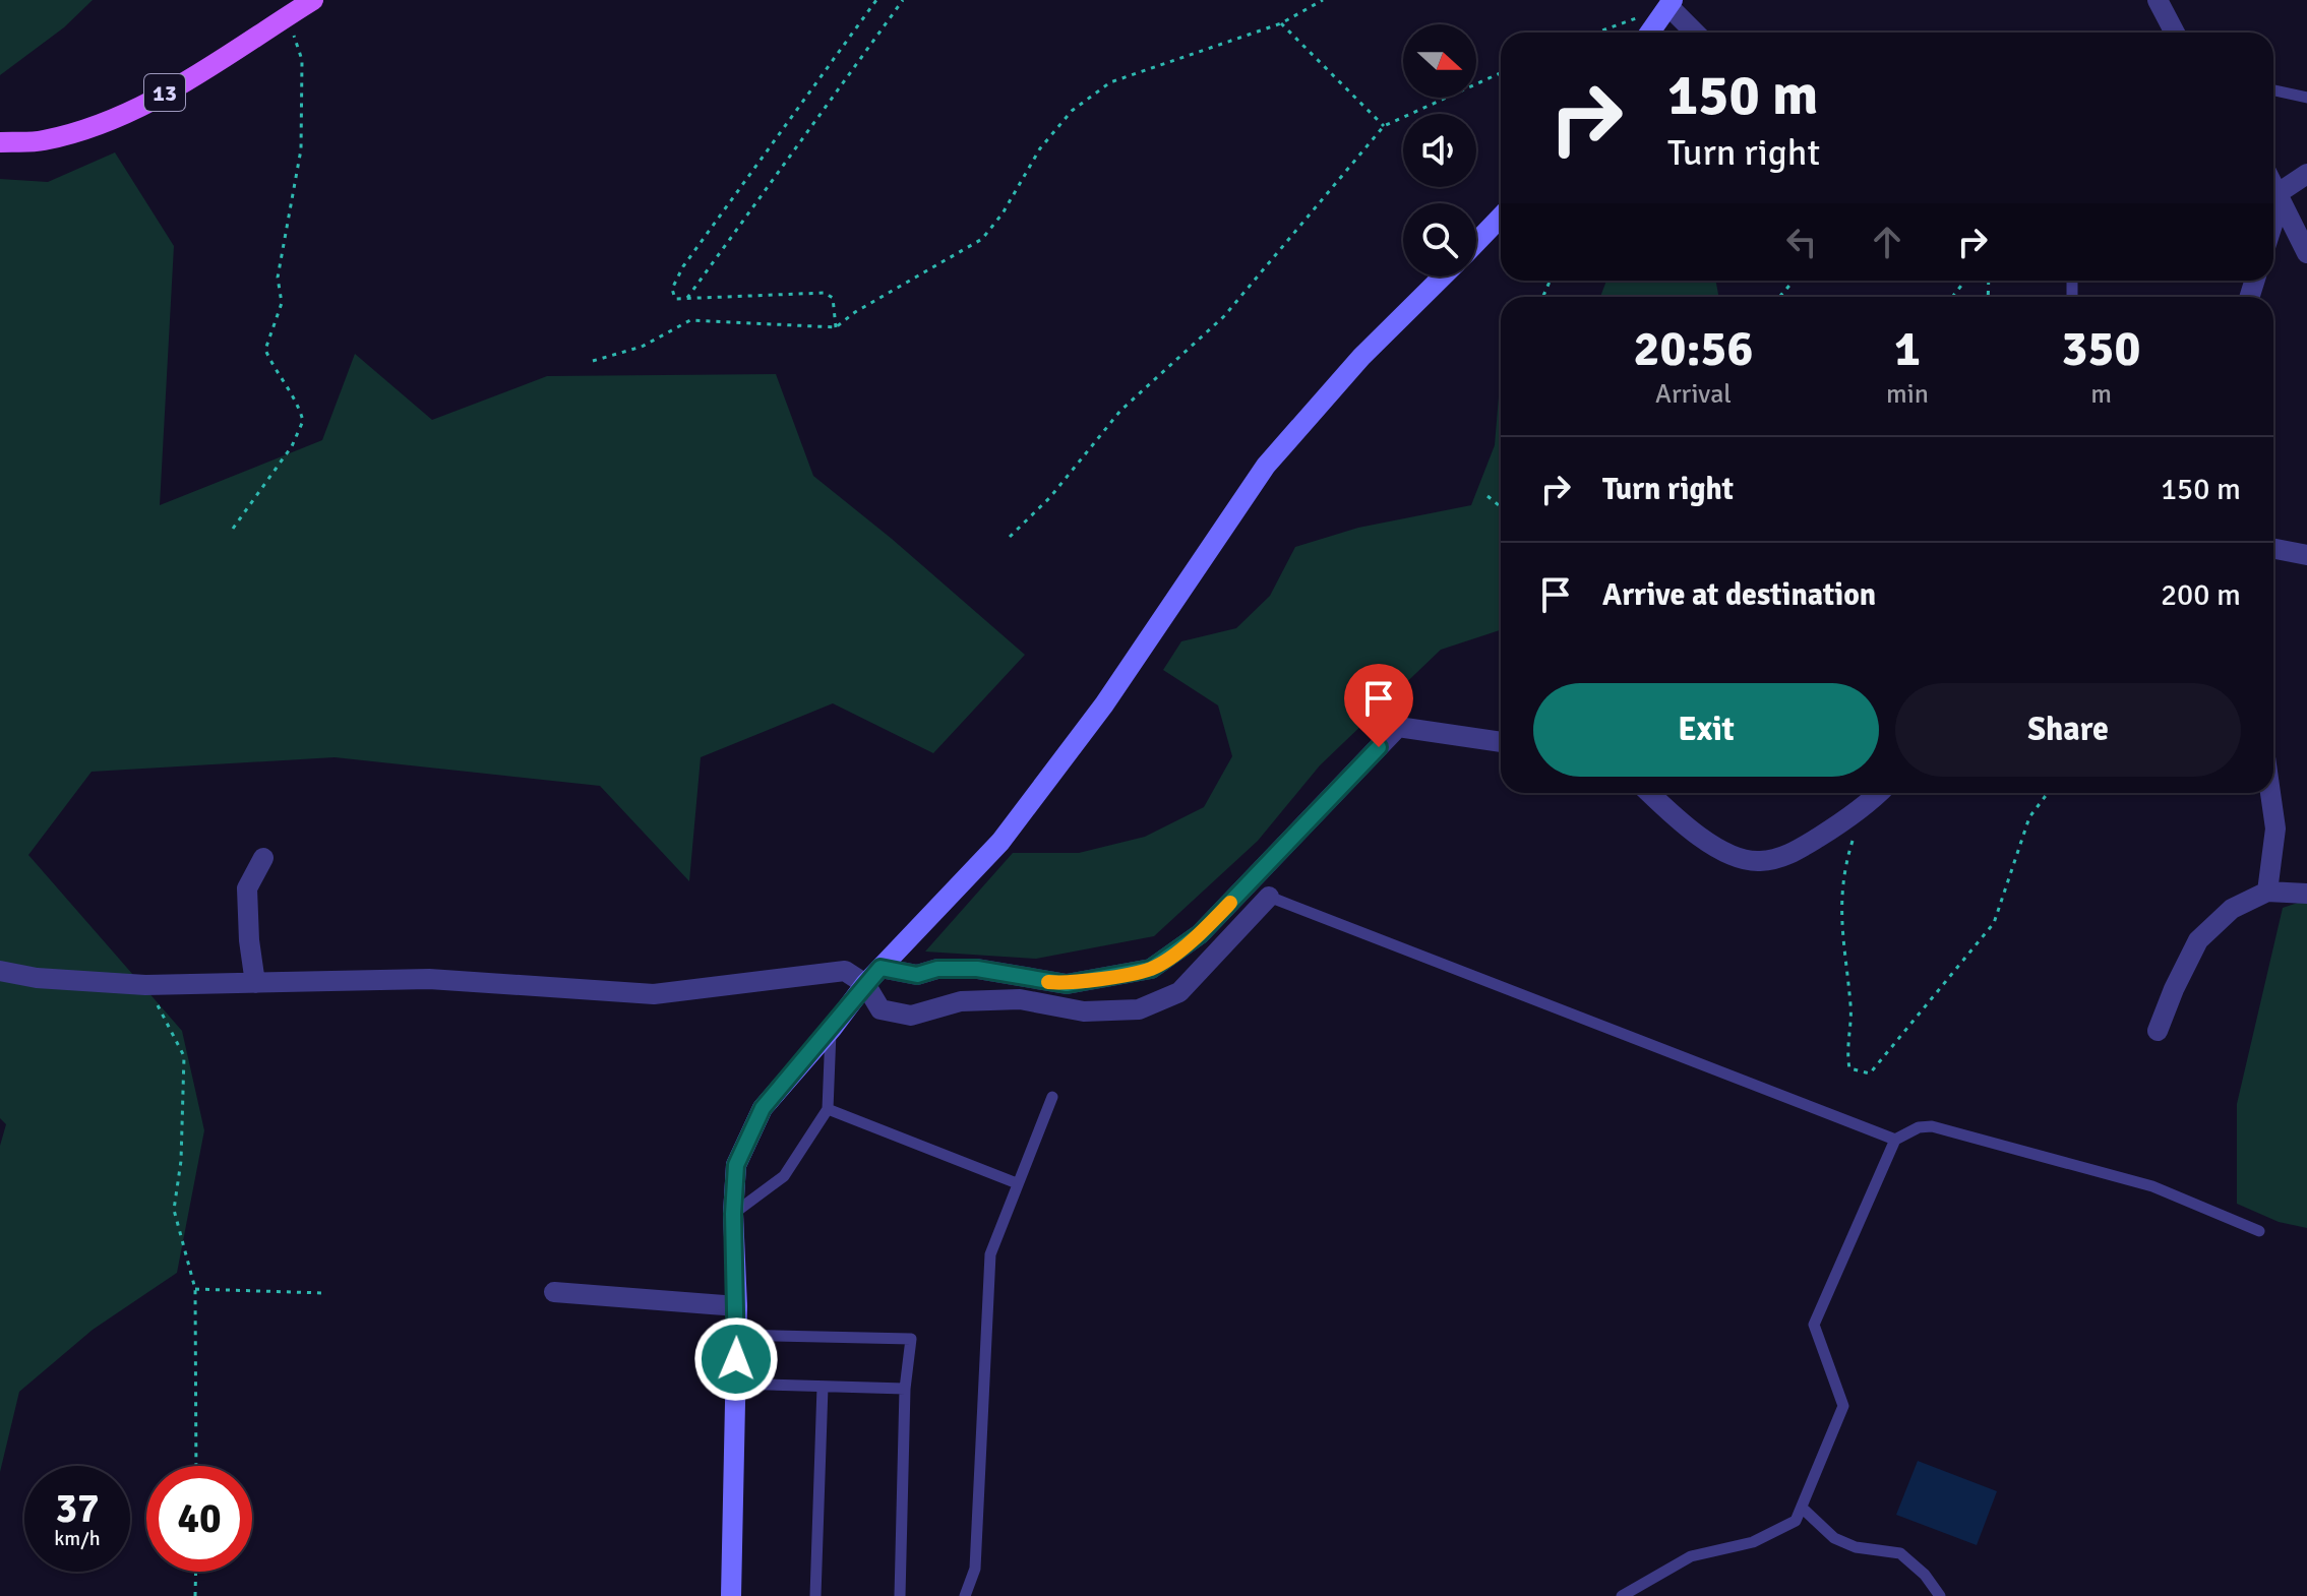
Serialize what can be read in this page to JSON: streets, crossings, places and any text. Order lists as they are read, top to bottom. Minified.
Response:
{"streets":{"main road":["13"]},"north":"right","page":{"turn":["150 m","Turn right"],"eta":["20:56","Arrival","1","min","350","m"],"list":[{"name":"Turn right","value":"150 m"},{"name":"Arrive at destination","value":"200 m"}],"buttons":["Exit","Share"],"speed":"37 km/h","limit":"40"}}
